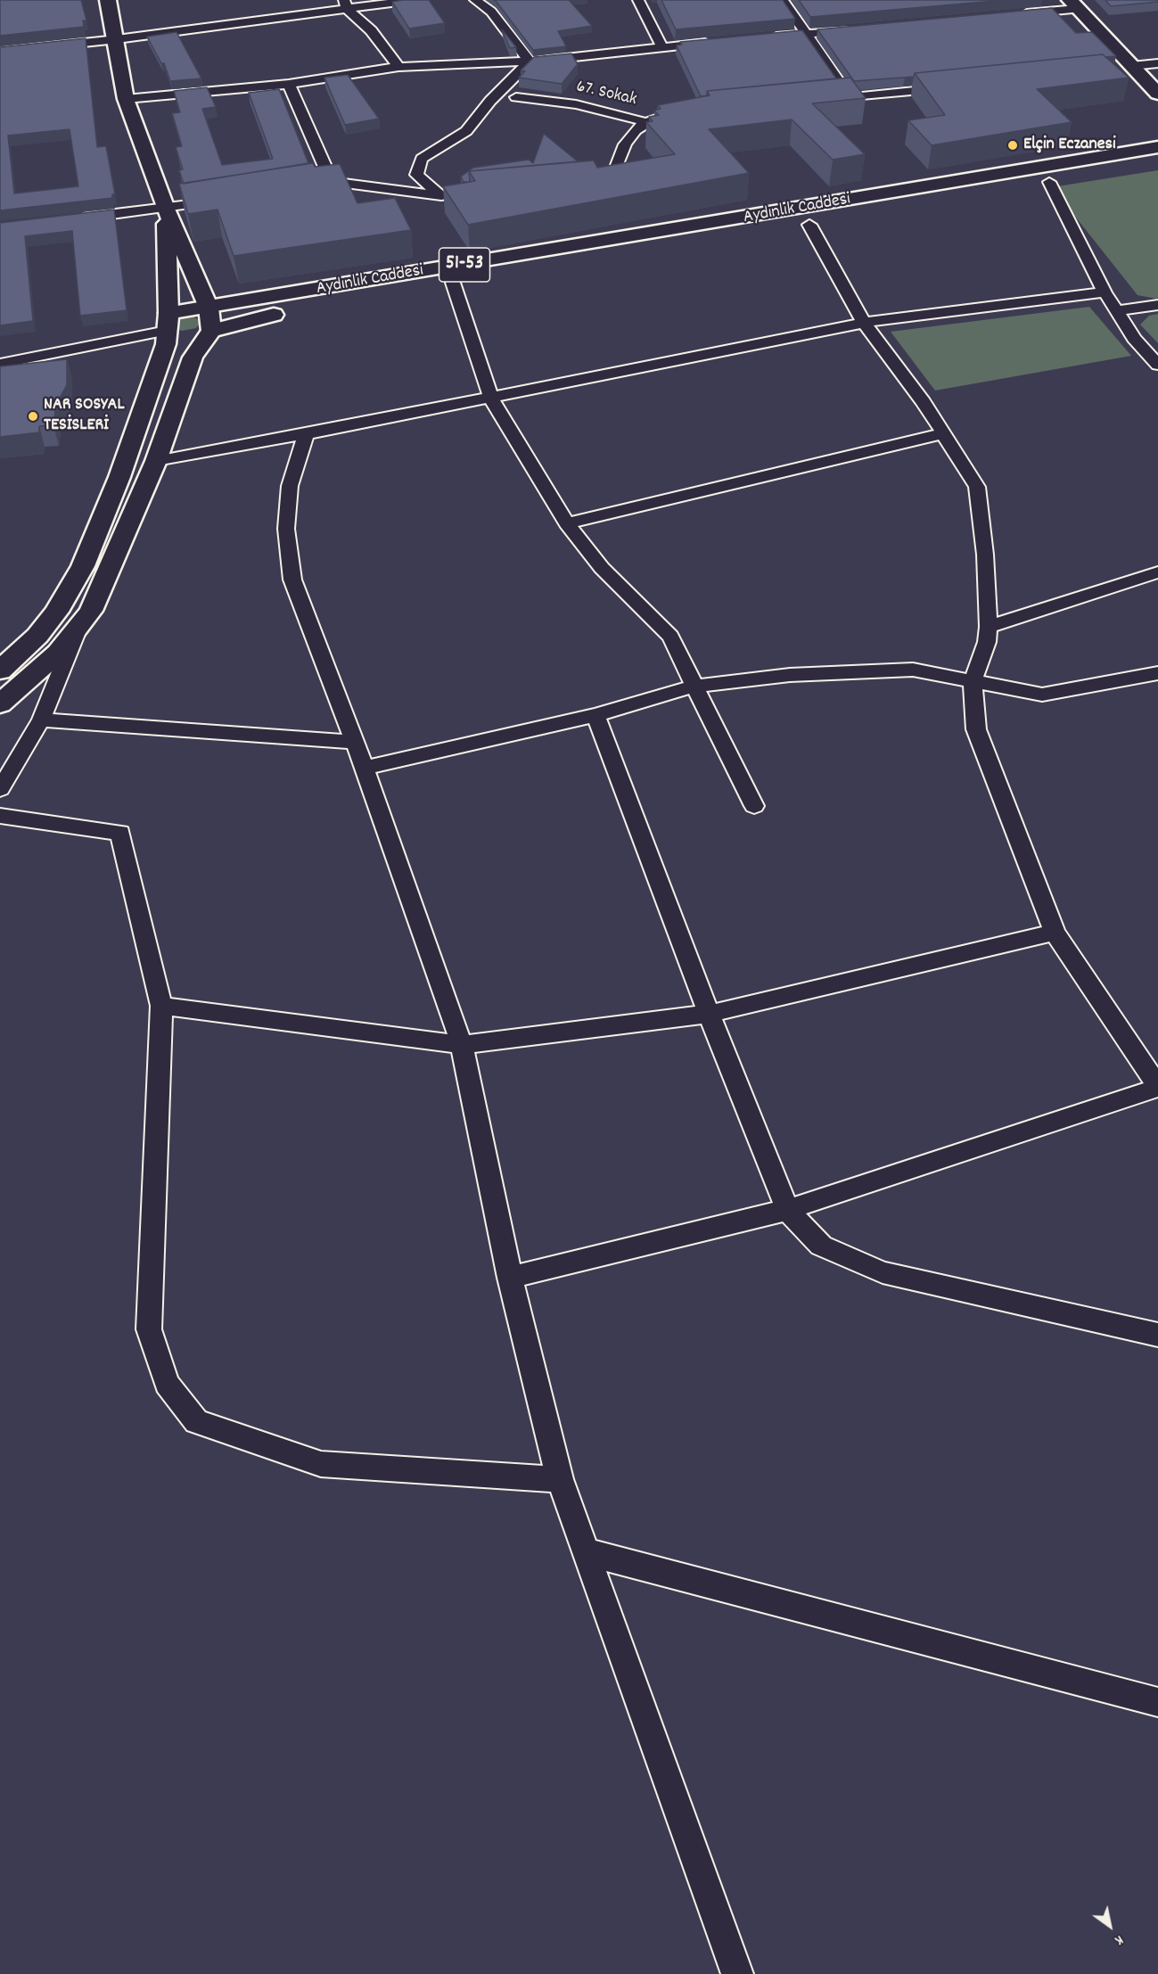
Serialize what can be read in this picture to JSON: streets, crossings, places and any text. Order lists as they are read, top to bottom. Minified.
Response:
{"streets":{"main road":["Aydınlık Caddesi","51-53"],"street":["67. Sokak"]},"places":["Elçin Eczanesi","NAR SOSYAL TESİSLERİ"],"north":"bottom right"}
